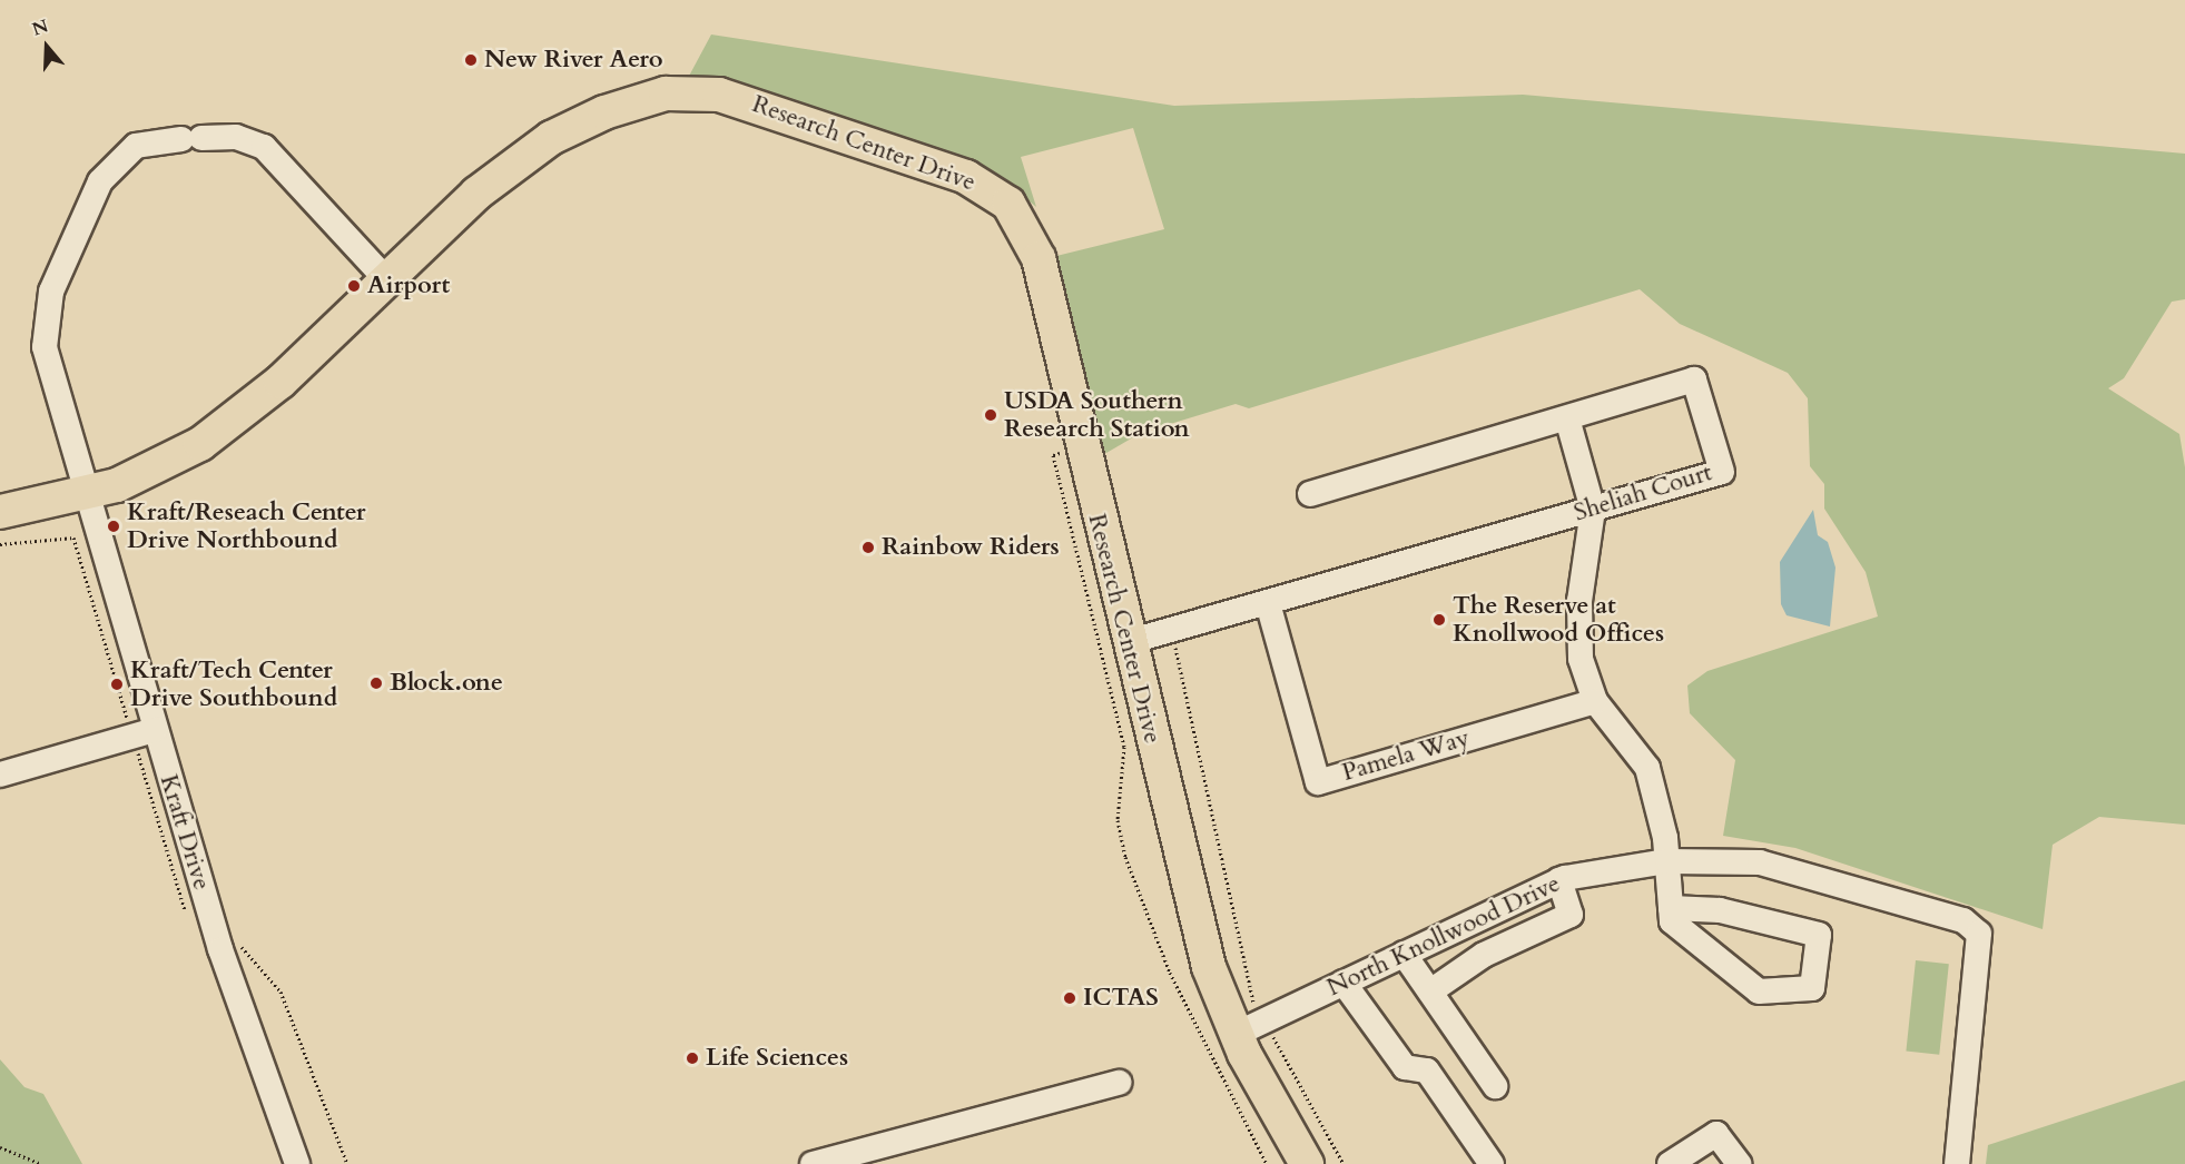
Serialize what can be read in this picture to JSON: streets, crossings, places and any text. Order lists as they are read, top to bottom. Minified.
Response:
{"streets":{"main road":["Research Center Drive"],"street":["Sheliah Court","Pamela Way","Kraft Drive","North Knollwood Drive"]},"crossings":[["Research Center Drive","Sheliah Court"],["Research Center Drive","Kraft Drive"],["Research Center Drive","North Knollwood Drive"],["Sheliah Court","Pamela Way"]],"places":["New River Aero","Airport","USDA Southern Research Station","Kraft/Reseach Center Drive Northbound","Rainbow Riders","The Reserve at Knollwood Offices","Block.one","Kraft/Tech Center Drive Southbound","ICTAS","Life Sciences"],"north":"top"}
